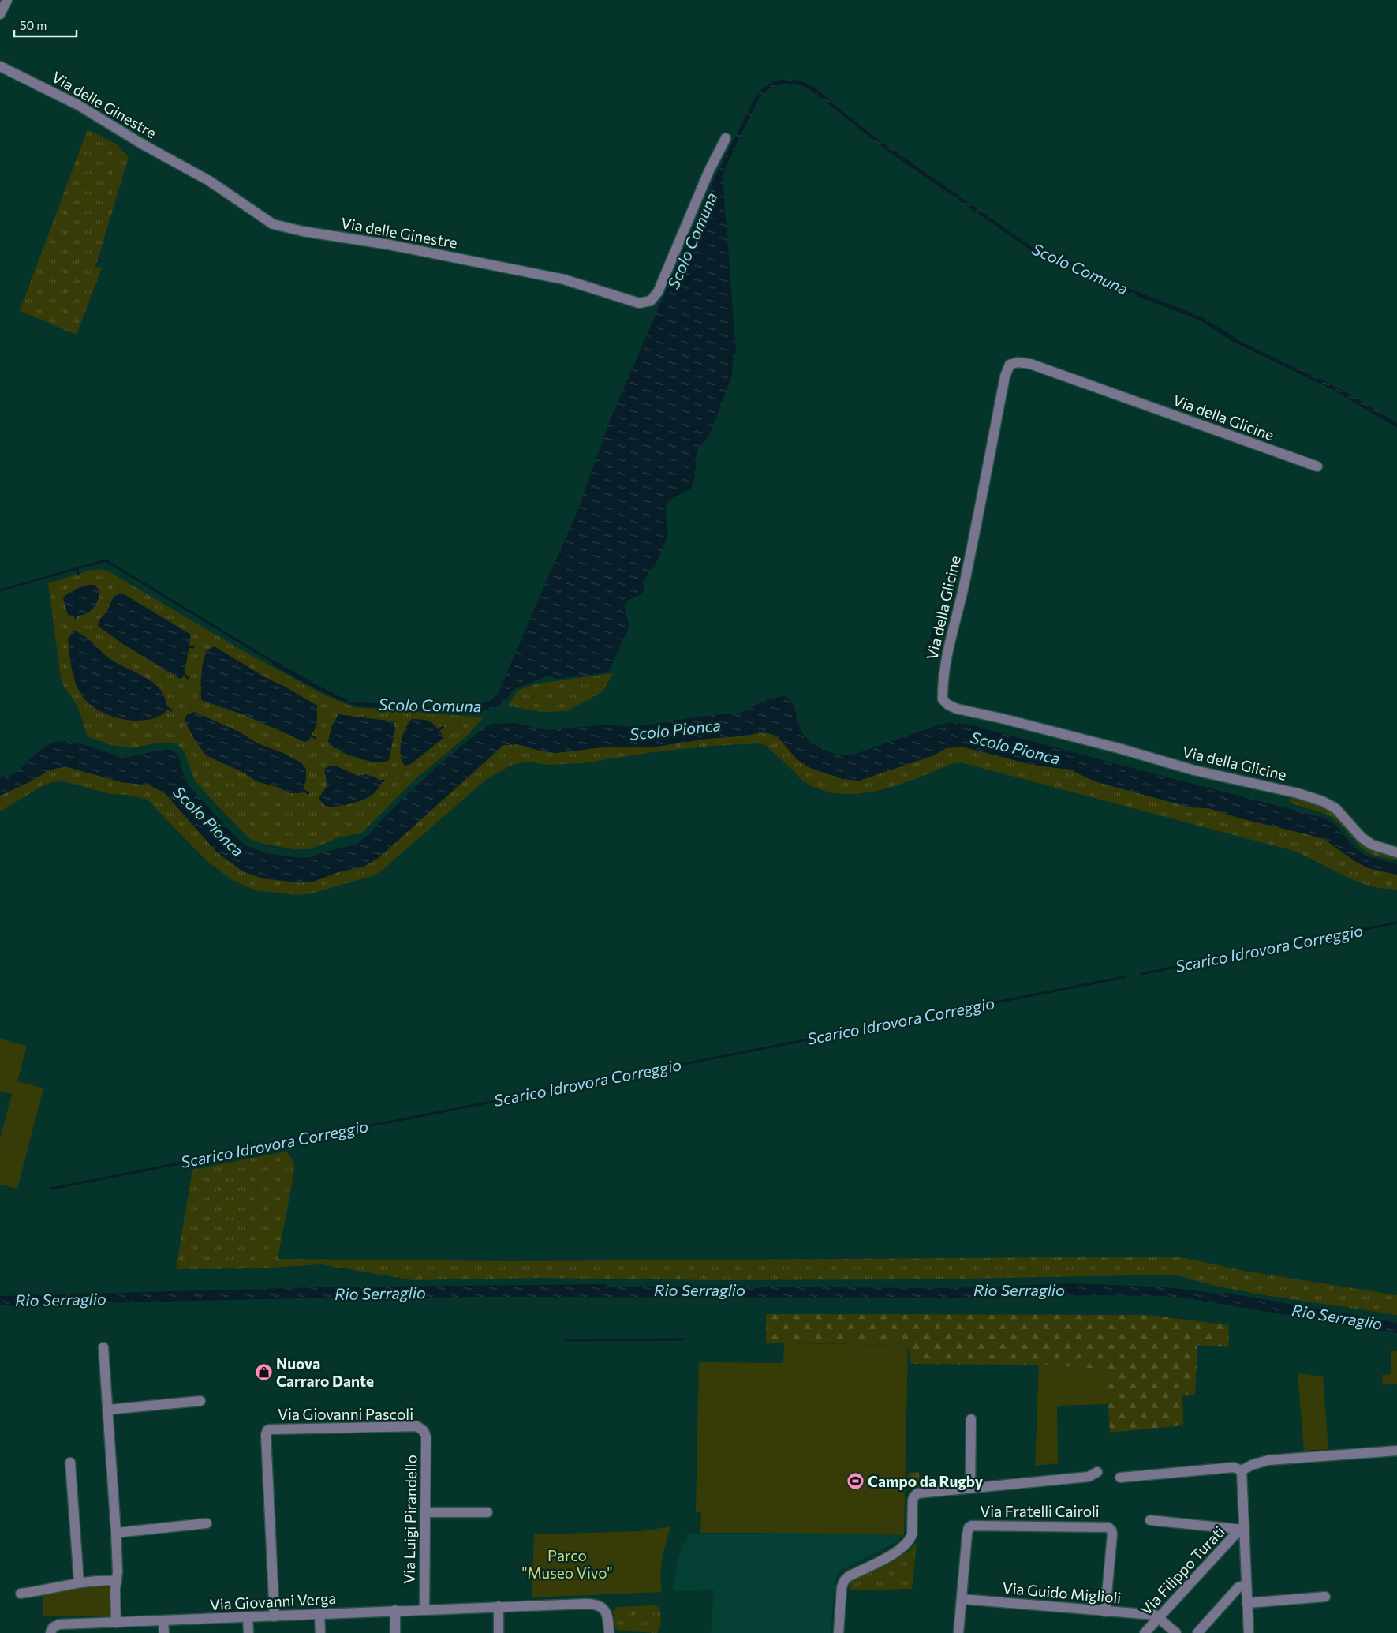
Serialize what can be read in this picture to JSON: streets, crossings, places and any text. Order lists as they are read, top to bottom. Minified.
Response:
{"streets":{"street":["Via delle Ginestre","Via della Glicine","Via Giovanni Pascoli","Via Fratelli Cairoli","Via Luigi Pirandello","Via Filippo Turati","Via Guido Miglioli","Via Giovanni Verga"]},"crossings":[["Via Giovanni Pascoli","Via Luigi Pirandello"],["Via Giovanni Pascoli","Via Giovanni Verga"],["Via Fratelli Cairoli","Via Guido Miglioli"],["Via Luigi Pirandello","Via Giovanni Verga"],["Via Filippo Turati","Via Guido Miglioli"]],"water":["Scolo Comuna","Scolo Pionca","Scarico Idrovora Correggio","Rio Serraglio"],"parks":["Parco \"Museo Vivo\""],"places":{"shop":["Nuova Carraro Dante"],"sports":["Campo da Rugby"]},"scale_bar":"50 m"}
